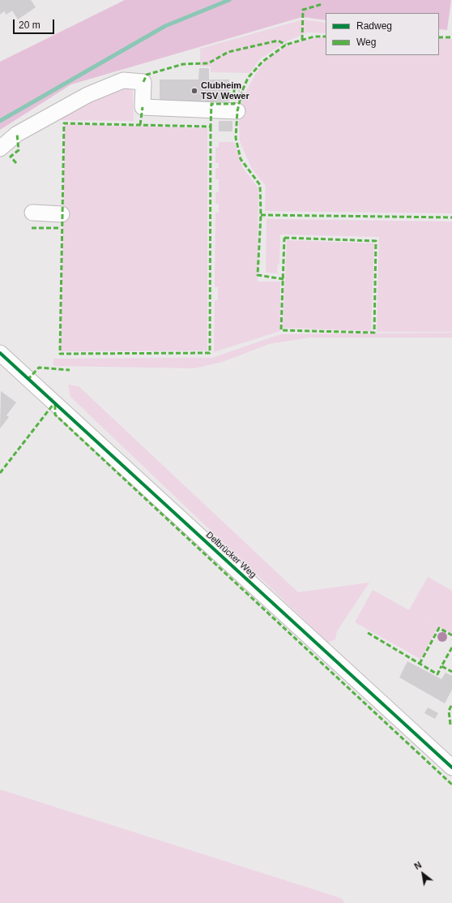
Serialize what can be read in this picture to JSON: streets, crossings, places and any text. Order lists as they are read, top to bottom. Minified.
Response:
{"streets":{"street":["Delbrücker Weg"]},"places":["Clubheim TSV Wewer"],"legend":["Radweg","Weg"],"scale_bar":"20 m","north":"top left"}
